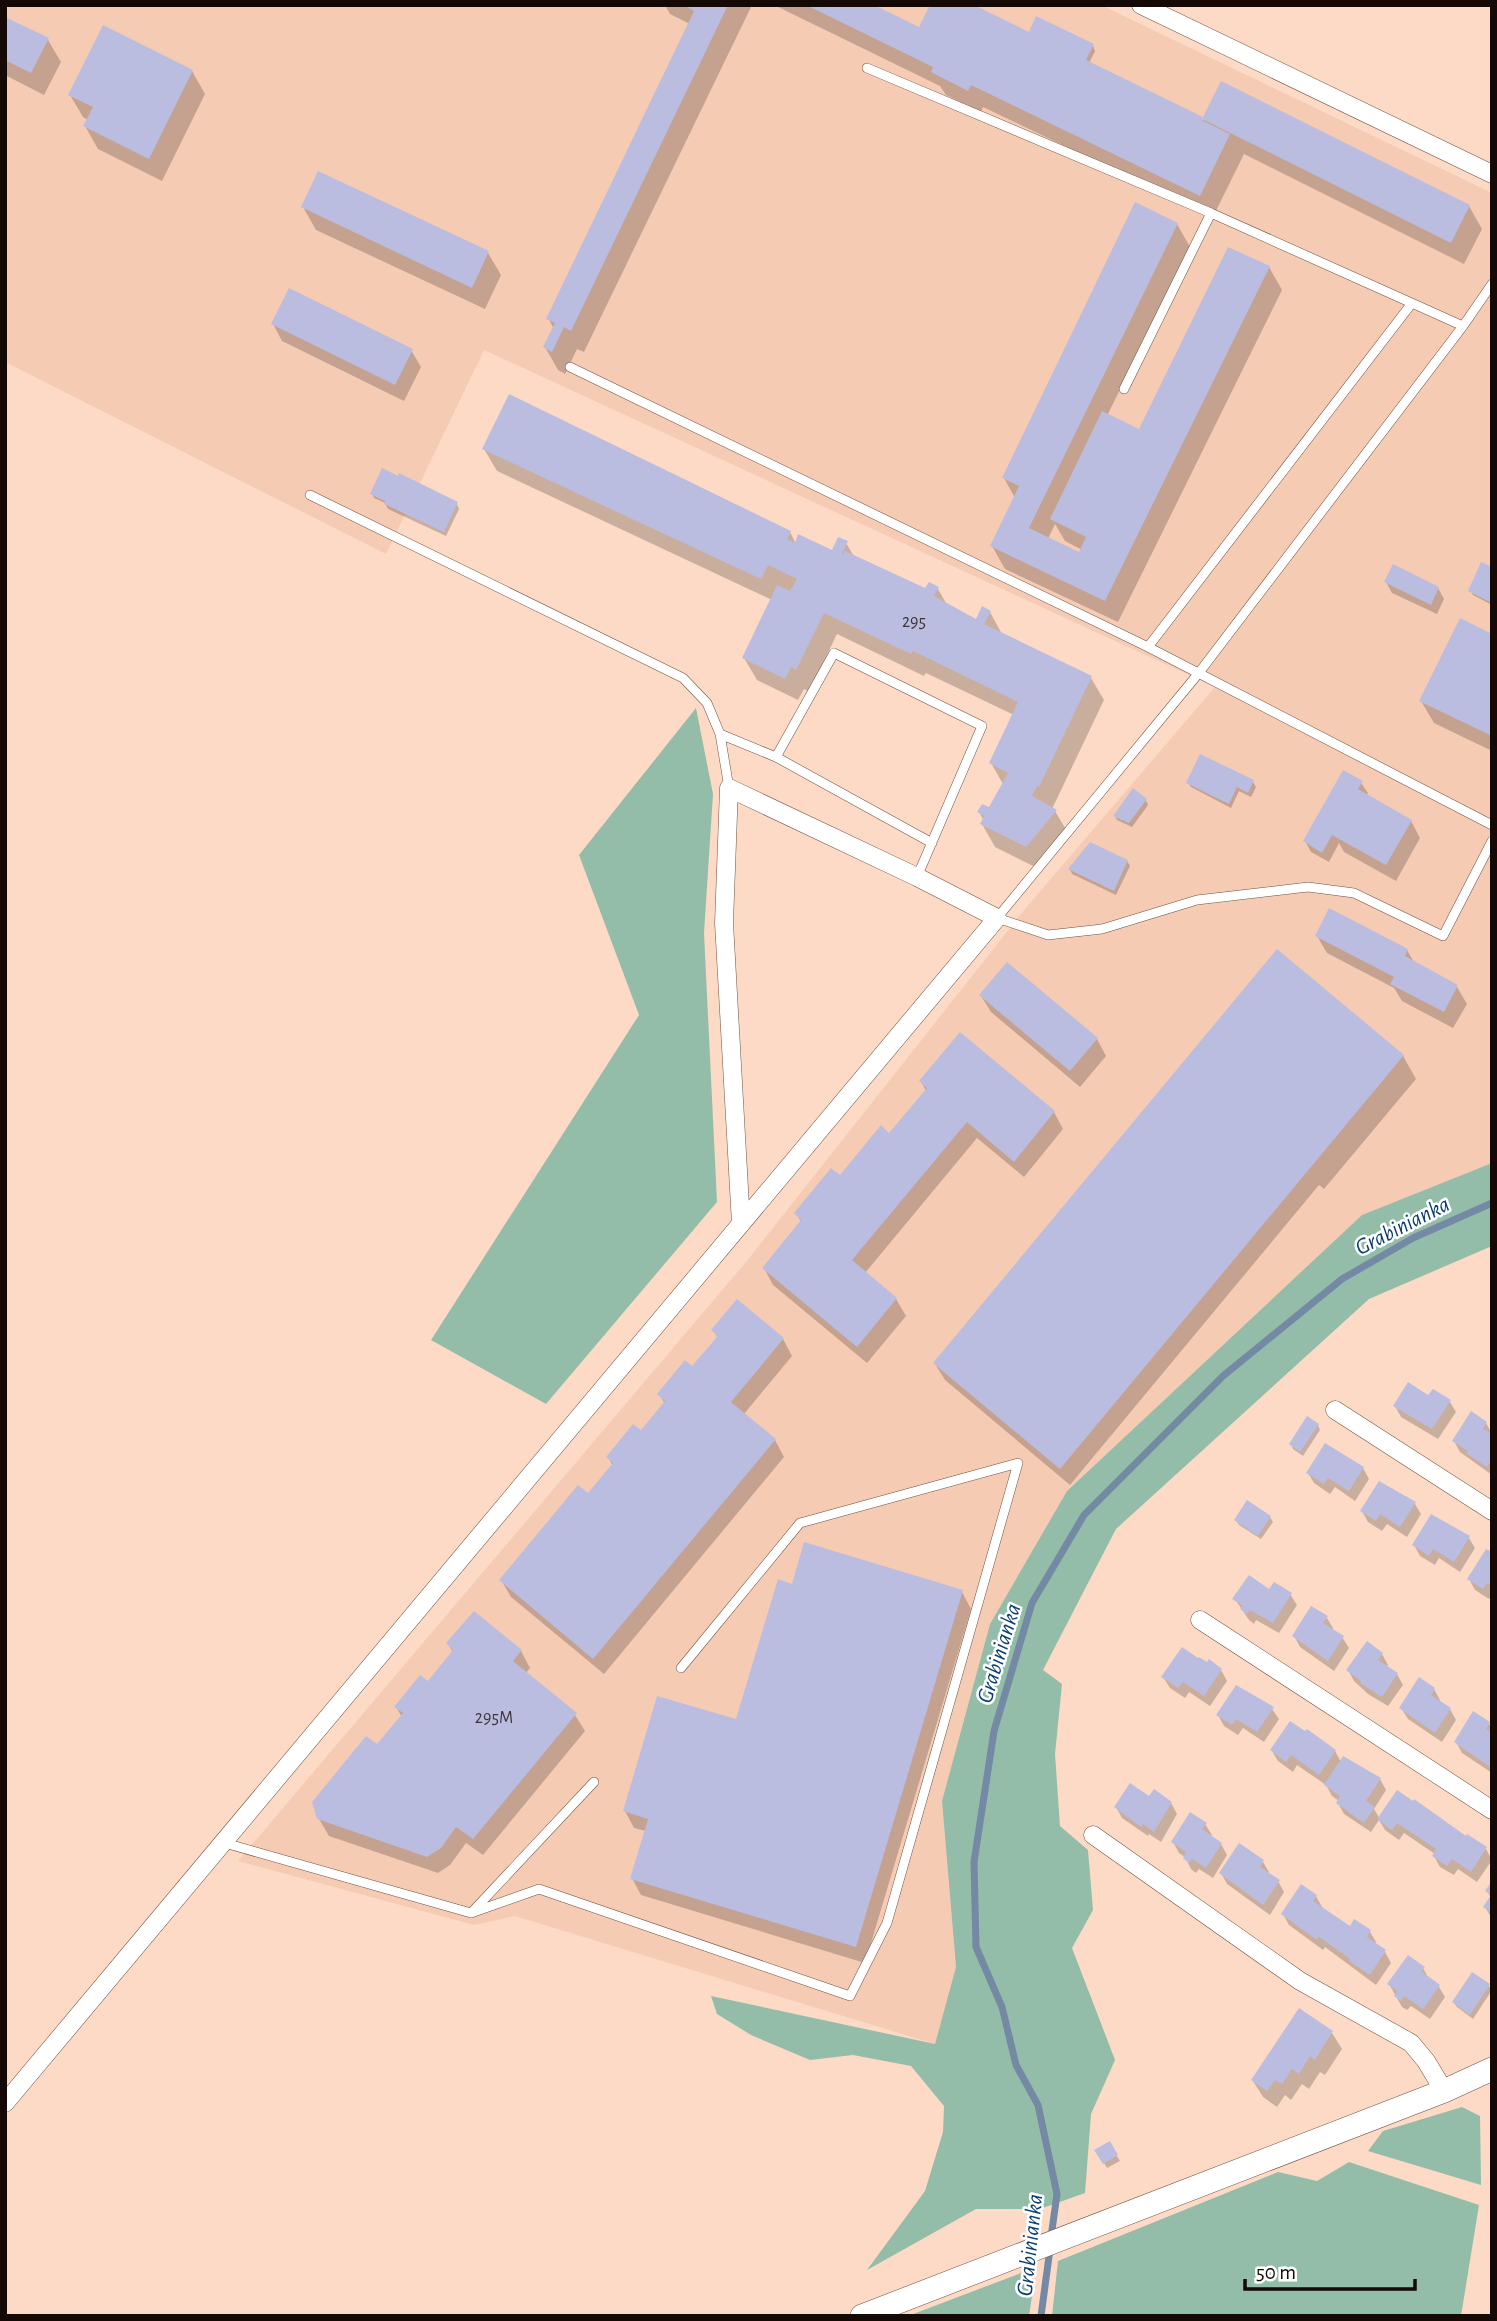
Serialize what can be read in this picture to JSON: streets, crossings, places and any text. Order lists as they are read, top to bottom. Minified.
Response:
{"water":["Grabinianka"],"house_numbers":["295","295M"],"scale_bar":"50 m"}
